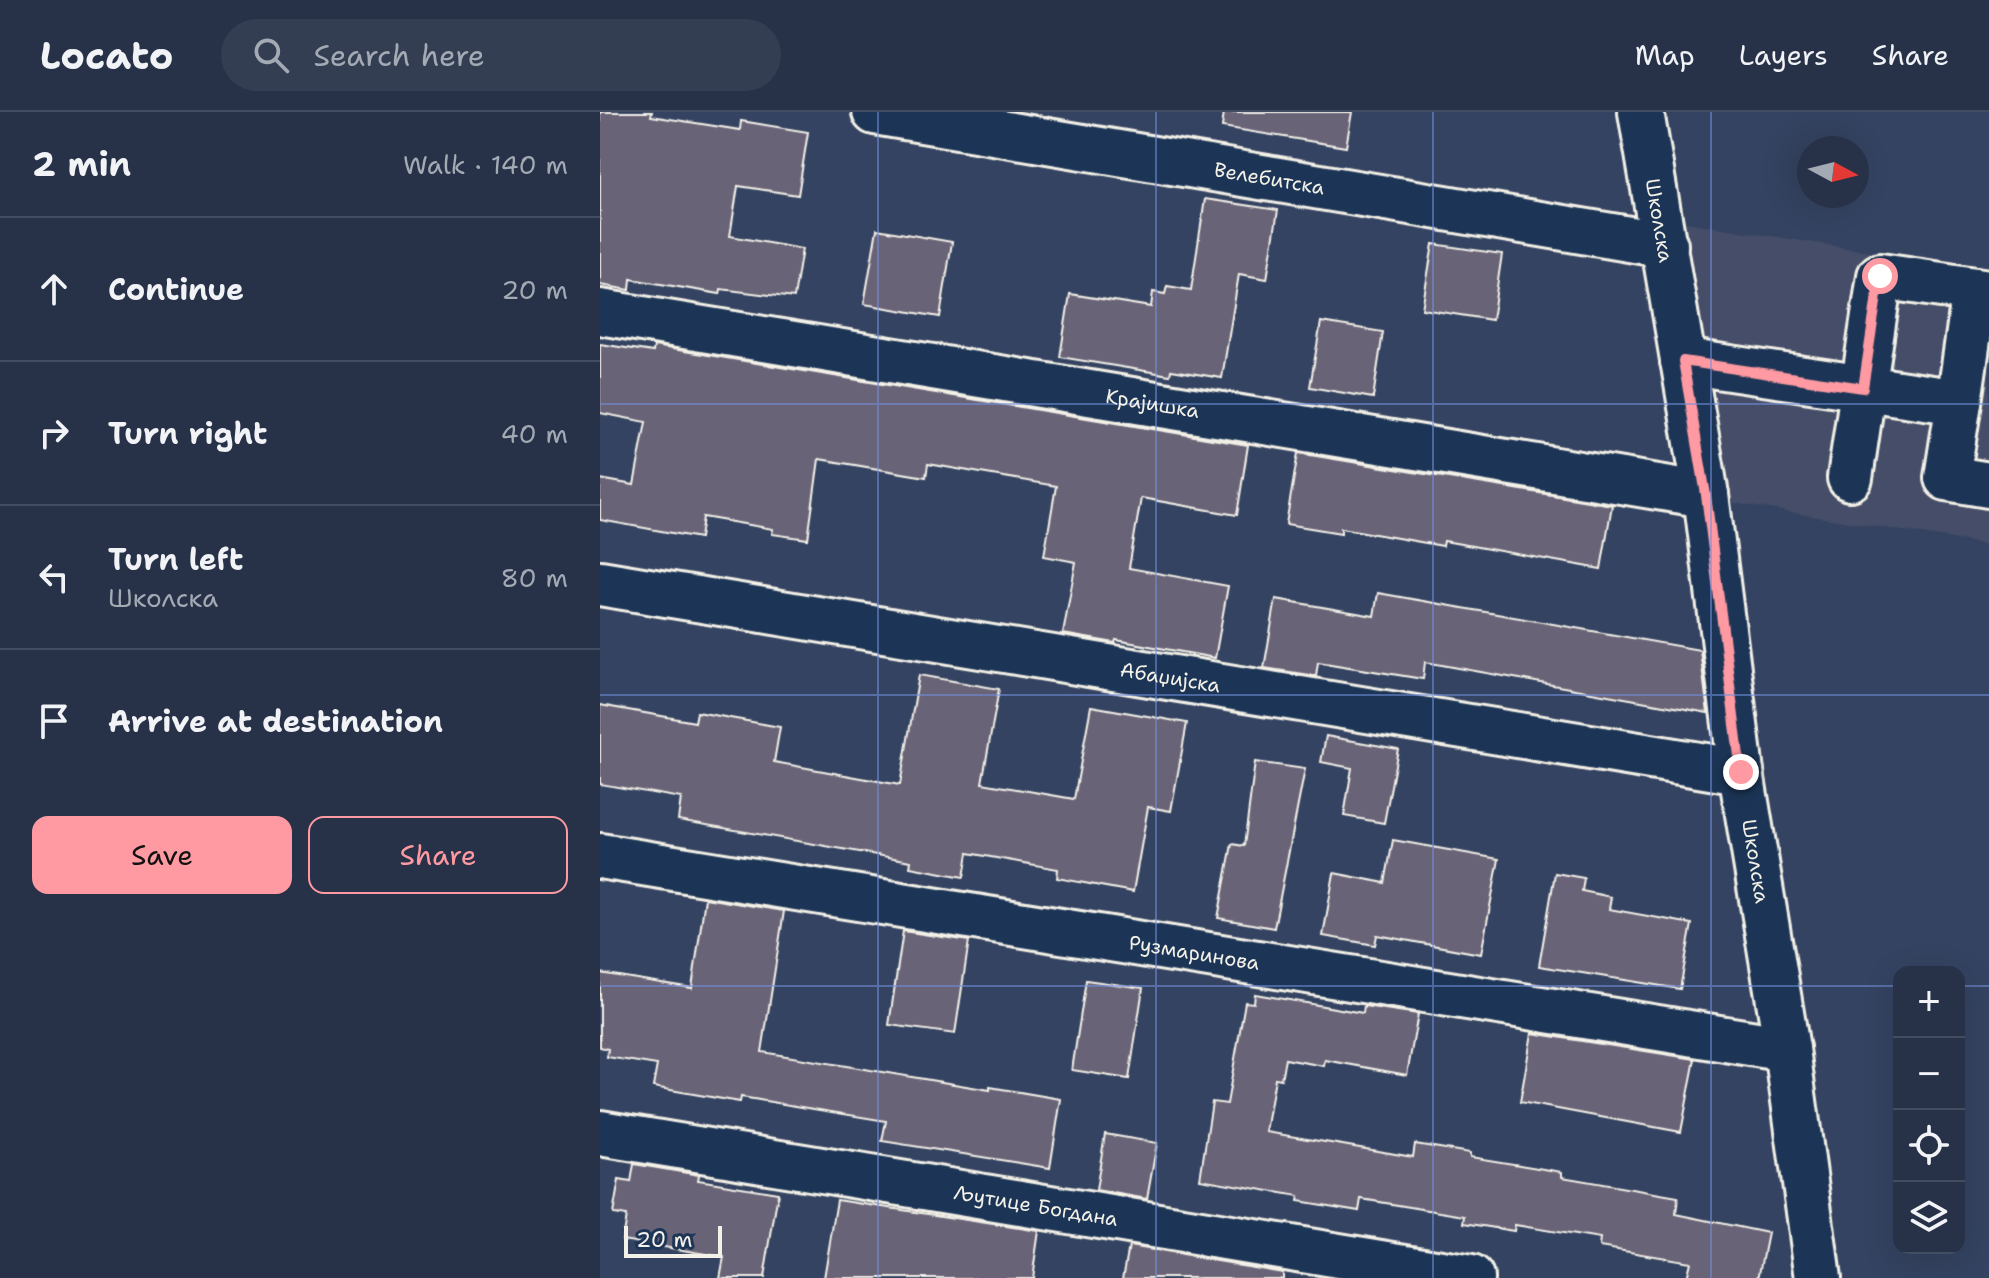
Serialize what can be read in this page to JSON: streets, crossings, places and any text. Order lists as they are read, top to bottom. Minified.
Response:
{"streets":{"street":["Велебитска","Школска","Крајишка","Абаџијска","Рузмаринова","Љутице Богдана"]},"crossings":[["Велебитска","Школска"],["Школска","Крајишка"],["Школска","Абаџијска"],["Школска","Рузмаринова"]],"scale_bar":"20 m","north":"right","page":{"header":"Locato","search":"Search here","nav":["Map","Layers","Share"],"heading":["2 min","Walk · 140 m"],"list":[["Continue","20 m"],["Turn right","40 m"],["Turn left","Школска","80 m"],"Arrive at destination"],"buttons":["Save","Share"],"map_buttons":["+","−"],"scale":"20 m"}}
